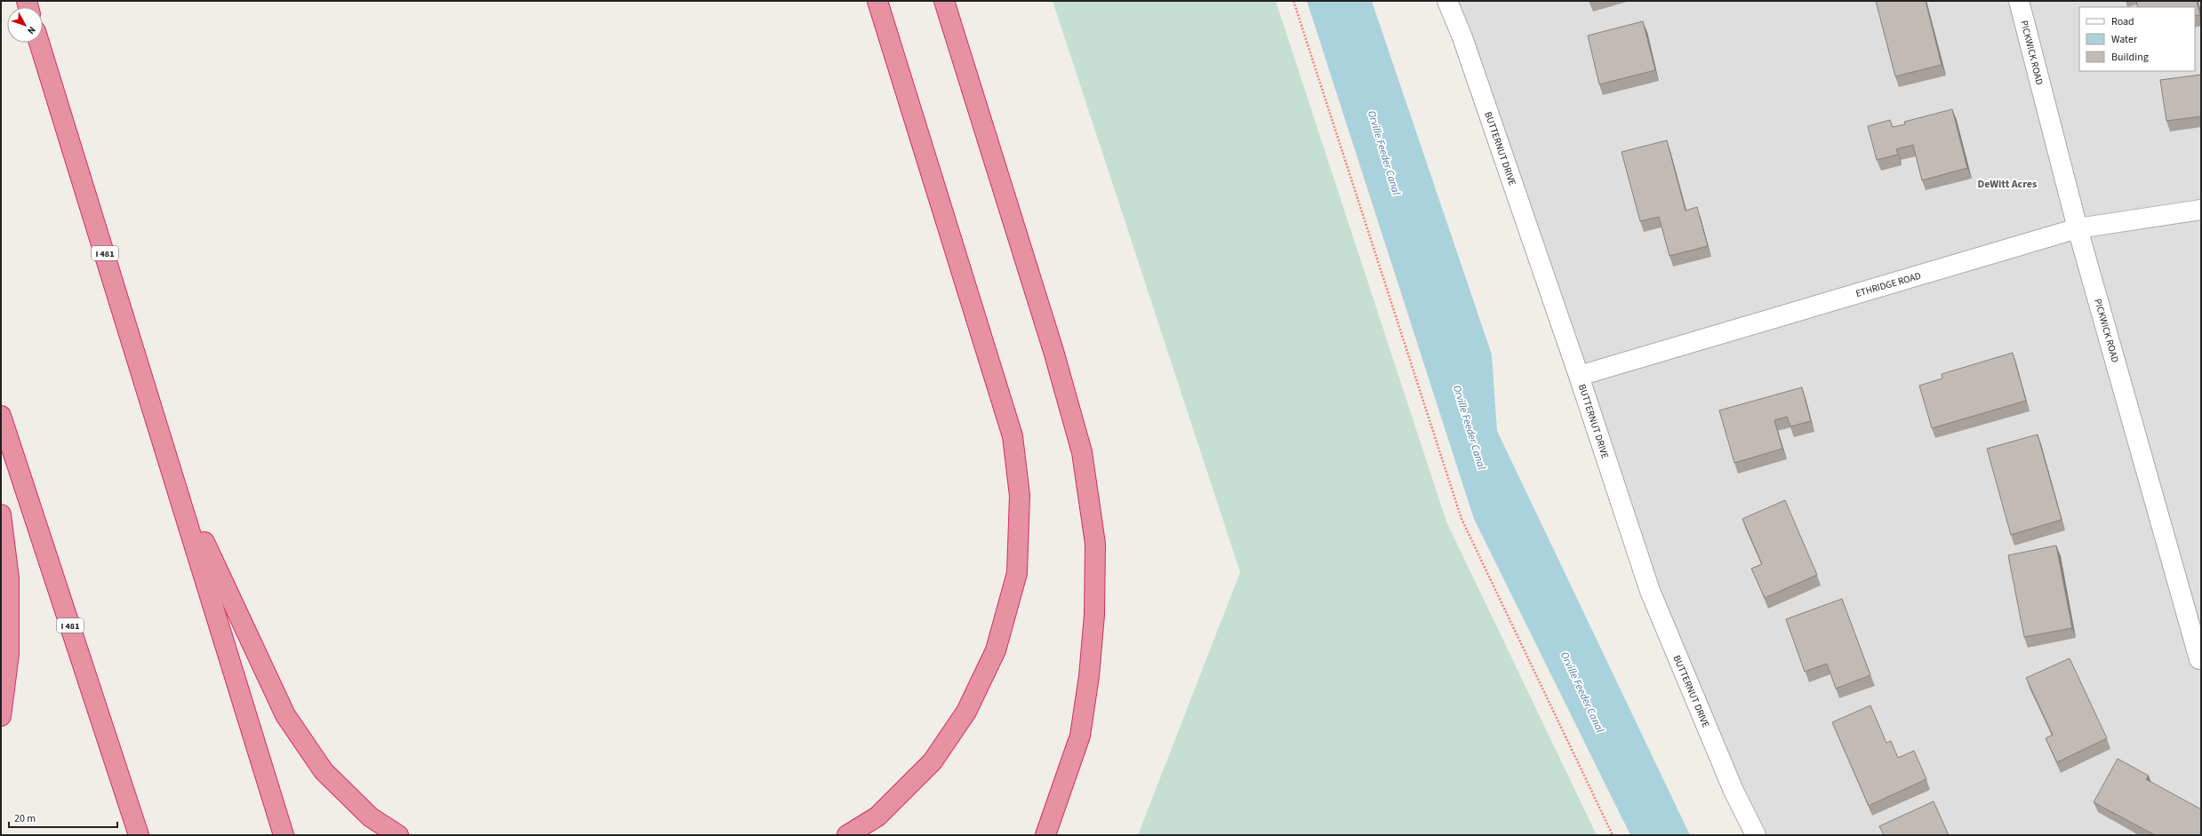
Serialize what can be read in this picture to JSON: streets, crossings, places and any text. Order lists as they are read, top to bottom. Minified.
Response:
{"streets":{"highway":["I 481"],"street":["PICKWICK ROAD","BUTTERNUT DRIVE","ETHRIDGE ROAD"]},"crossings":[["PICKWICK ROAD","ETHRIDGE ROAD"],["BUTTERNUT DRIVE","ETHRIDGE ROAD"]],"districts":["DeWitt Acres"],"water":["Orville Feeder Canal"],"legend":["Road","Water","Building"],"scale_bar":"20 m","north":"bottom right"}
